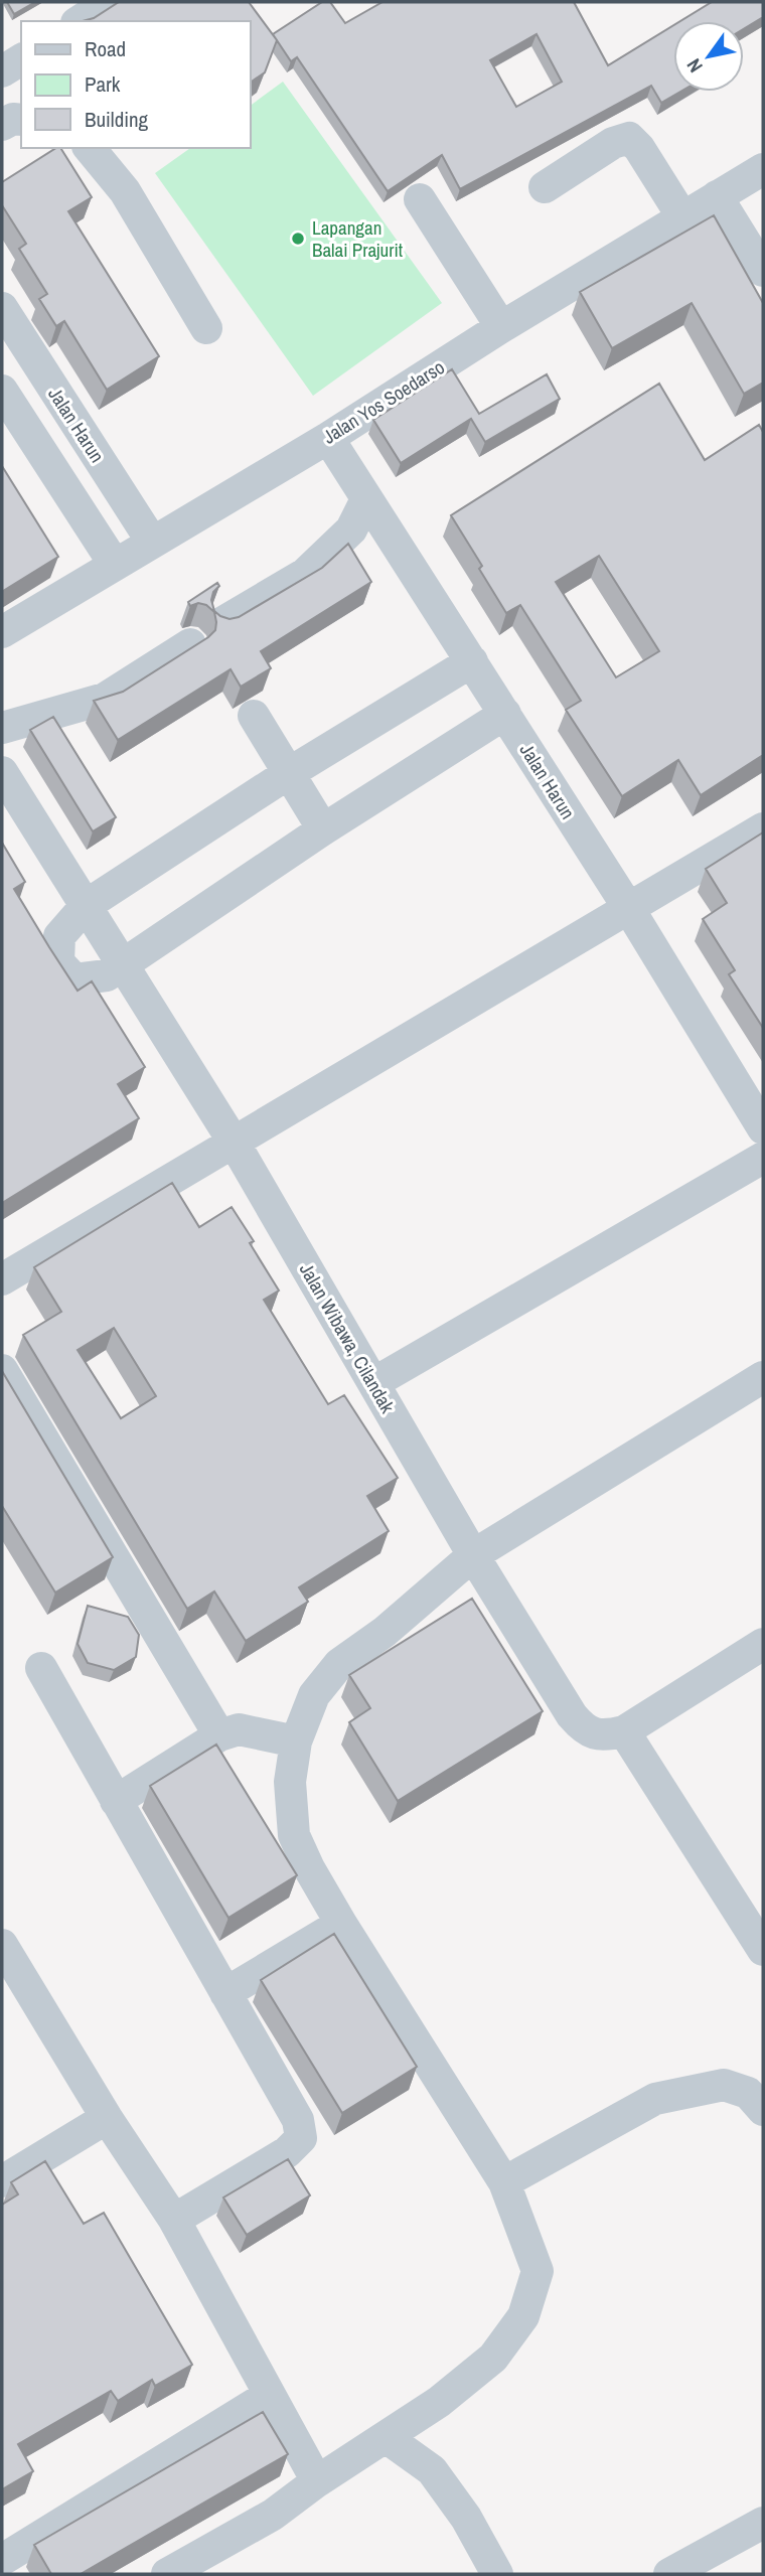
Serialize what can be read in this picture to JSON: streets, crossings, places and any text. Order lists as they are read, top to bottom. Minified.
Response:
{"streets":{"street":["Jalan Yos Soedarso","Jalan Harun","Jalan Wibawa, Cilandak"]},"crossings":[["Jalan Yos Soedarso","Jalan Harun"]],"places":["Lapangan Balai Prajurit"],"legend":["Road","Park","Building"],"north":"bottom left"}
